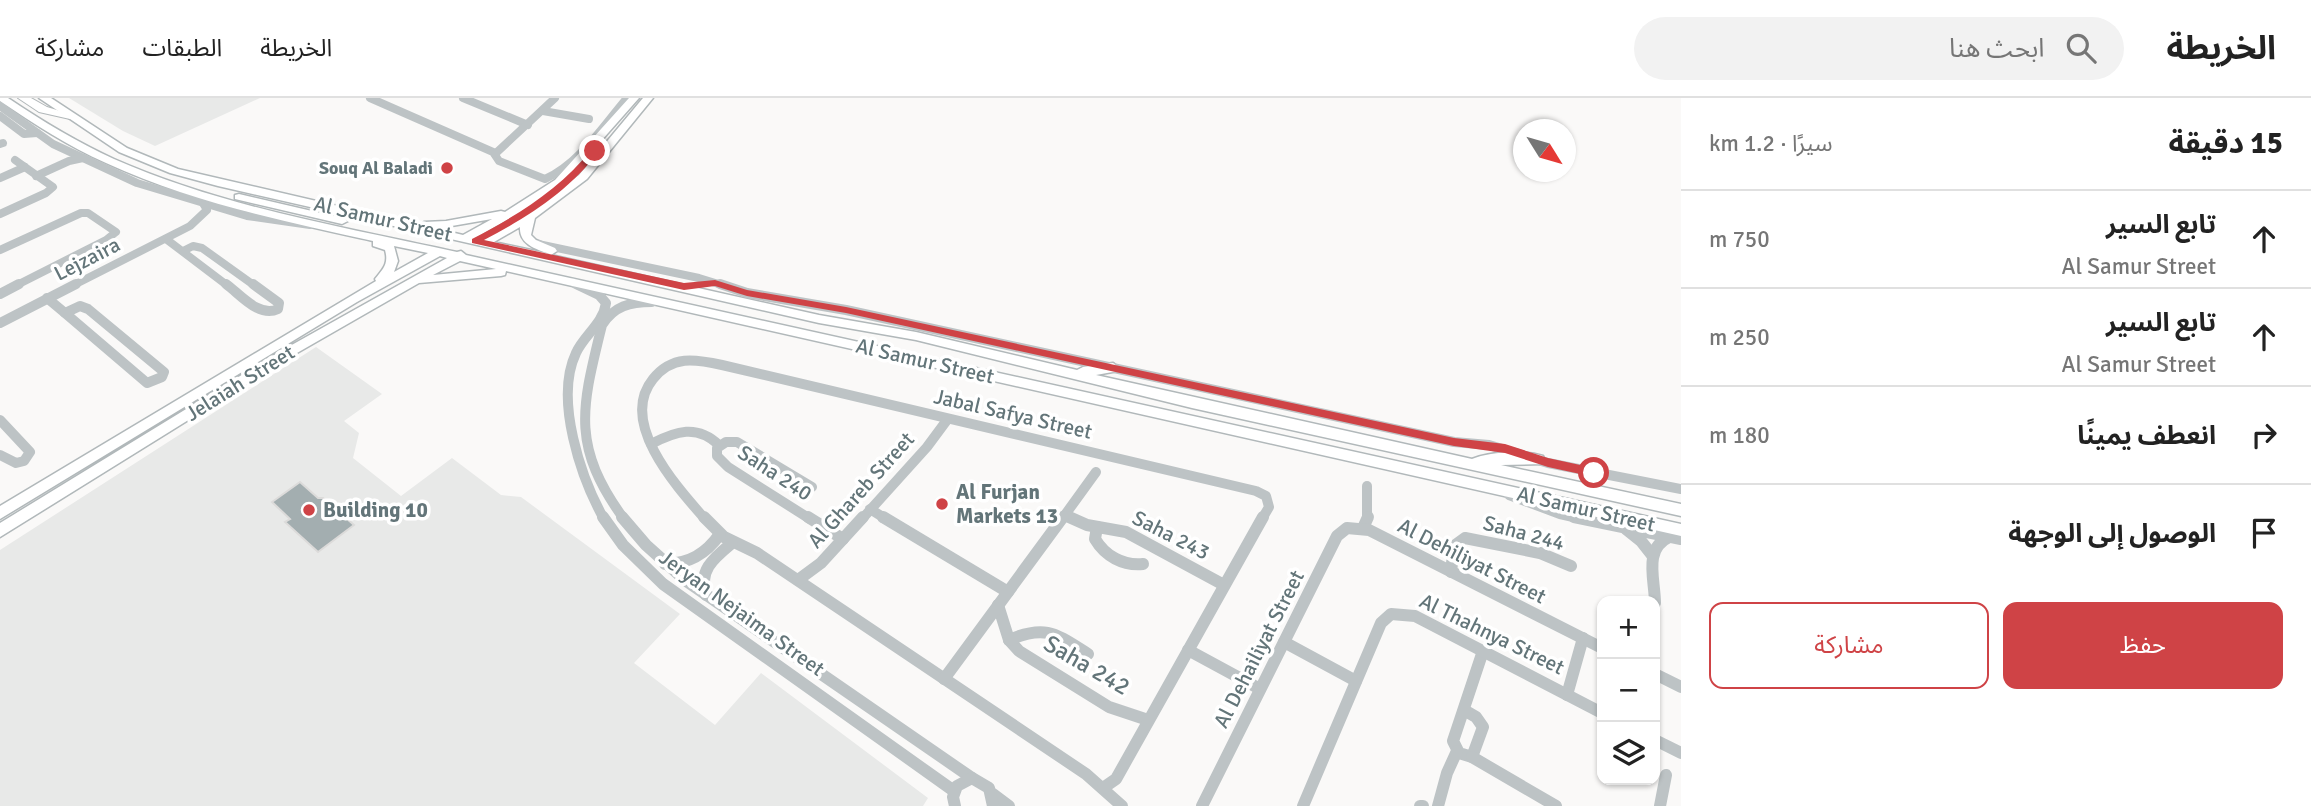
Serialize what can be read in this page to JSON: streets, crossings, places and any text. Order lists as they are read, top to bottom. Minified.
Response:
{"streets":{"main road":["Al Samur Street","Jelaiah Street"],"street":["Lejzaira","Jabal Safya Street","Saha 240","Al Ghareb Street","Saha 244","Saha 243","Al Dehiliyat Street","Jeryan Nejaima Street","Al Thahnya Street","Al Dehailiyat Street","Saha 242"]},"crossings":[["Al Samur Street","Lejzaira"],["Al Samur Street","Jelaiah Street"],["Al Samur Street","Jeryan Nejaima Street"],["Jabal Safya Street","Al Ghareb Street"],["Jabal Safya Street","Saha 243"],["Jabal Safya Street","Saha 242"],["Saha 240","Al Ghareb Street"],["Saha 244","Al Dehiliyat Street"],["Al Dehiliyat Street","Al Thahnya Street"],["Al Dehiliyat Street","Al Dehailiyat Street"]],"places":["Souq Al Baladi","Al Furjan Markets 13","Building 10"],"north":"bottom right","page":{"header":"الخريطة","search":"ابحث هنا","nav":["الخريطة","الطبقات","مشاركة"],"heading":["15 دقيقة","سيرًا · 1.2 km"],"list":[["تابع السير","Al Samur Street","750 m"],["تابع السير","Al Samur Street","250 m"],["انعطف يمينًا","180 m"],"الوصول إلى الوجهة"],"buttons":["حفظ","مشاركة"],"map_buttons":["+","−"]}}
